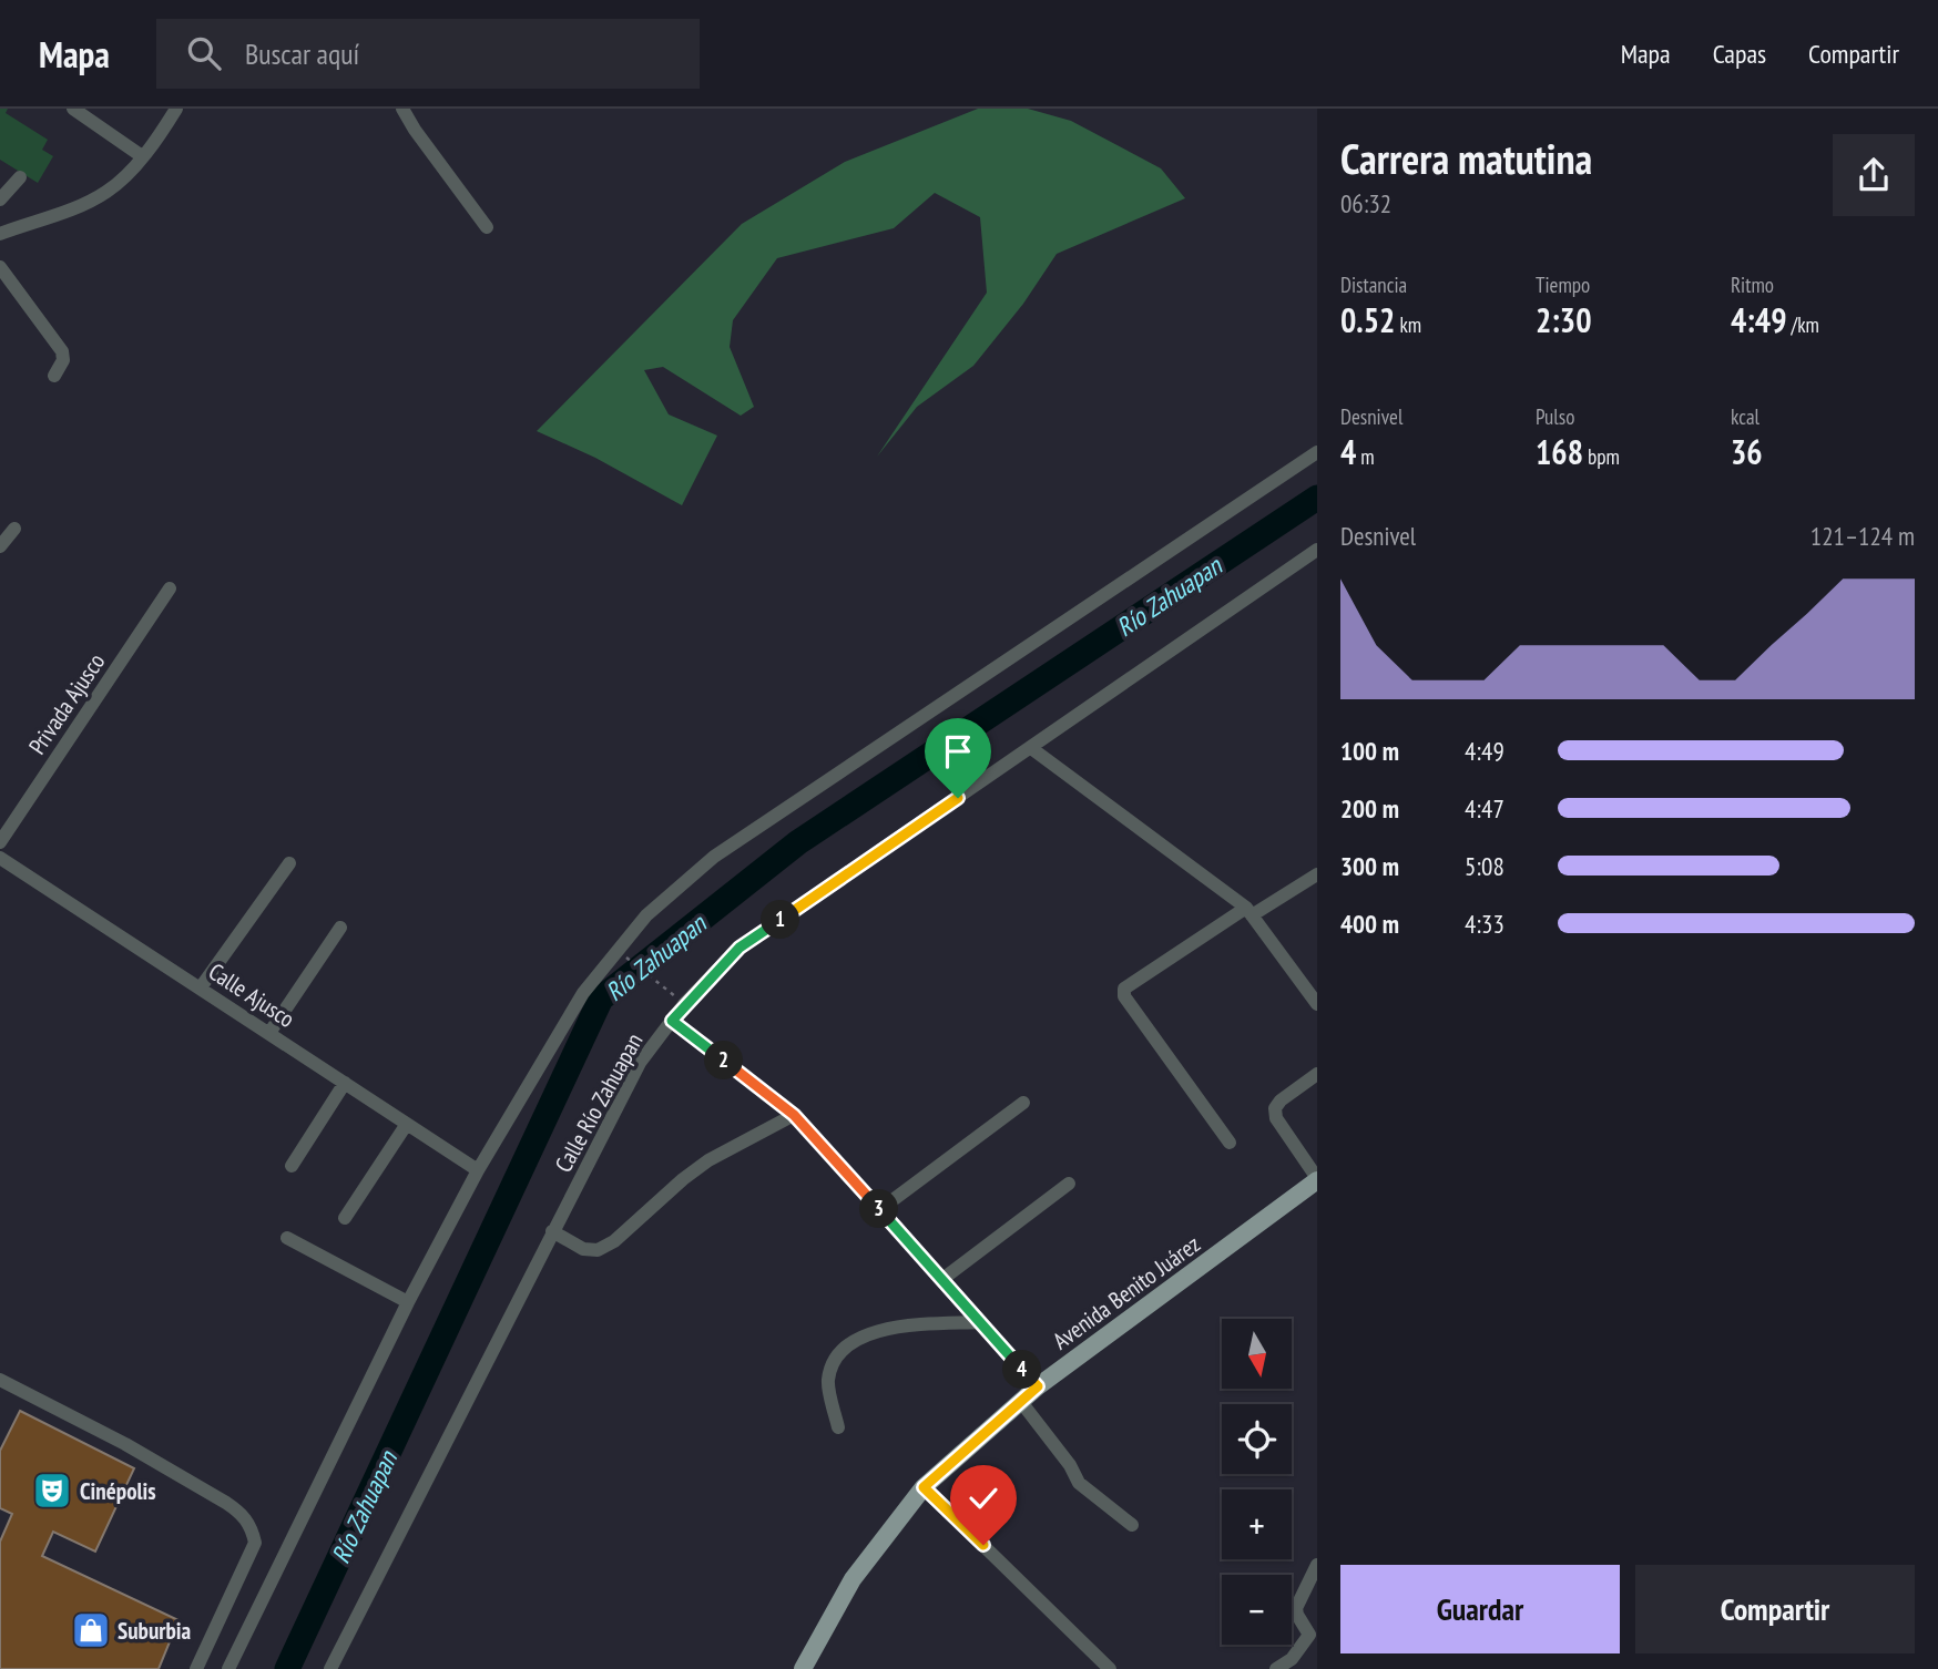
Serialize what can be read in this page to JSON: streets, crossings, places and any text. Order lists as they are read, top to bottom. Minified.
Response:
{"streets":{"main road":["Avenida Benito Juárez"],"street":["Privada Ajusco","Calle Ajusco","Calle Río Zahuapan"]},"water":["Río Zahuapan"],"places":{"theatre":["Cinépolis"],"shop":["Suburbia"]},"north":"bottom","page":{"header":"Mapa","search":"Buscar aquí","nav":["Mapa","Capas","Compartir"],"heading":["Carrera matutina","06:32"],"stats":[["Distancia","0.52 km"],["Tiempo","2:30"],["Ritmo","4:49 /km"],["Desnivel","4 m"],["Pulso","168 bpm"],["kcal","36"]],"chart":["Desnivel","121–124 m"],"list":[{"name":"100 m","note":"4:49"},{"name":"200 m","note":"4:47"},{"name":"300 m","note":"5:08"},{"name":"400 m","note":"4:33"}],"pins":["1","2","3","4"],"map_buttons":["+","−"],"buttons":["Guardar","Compartir"]}}
